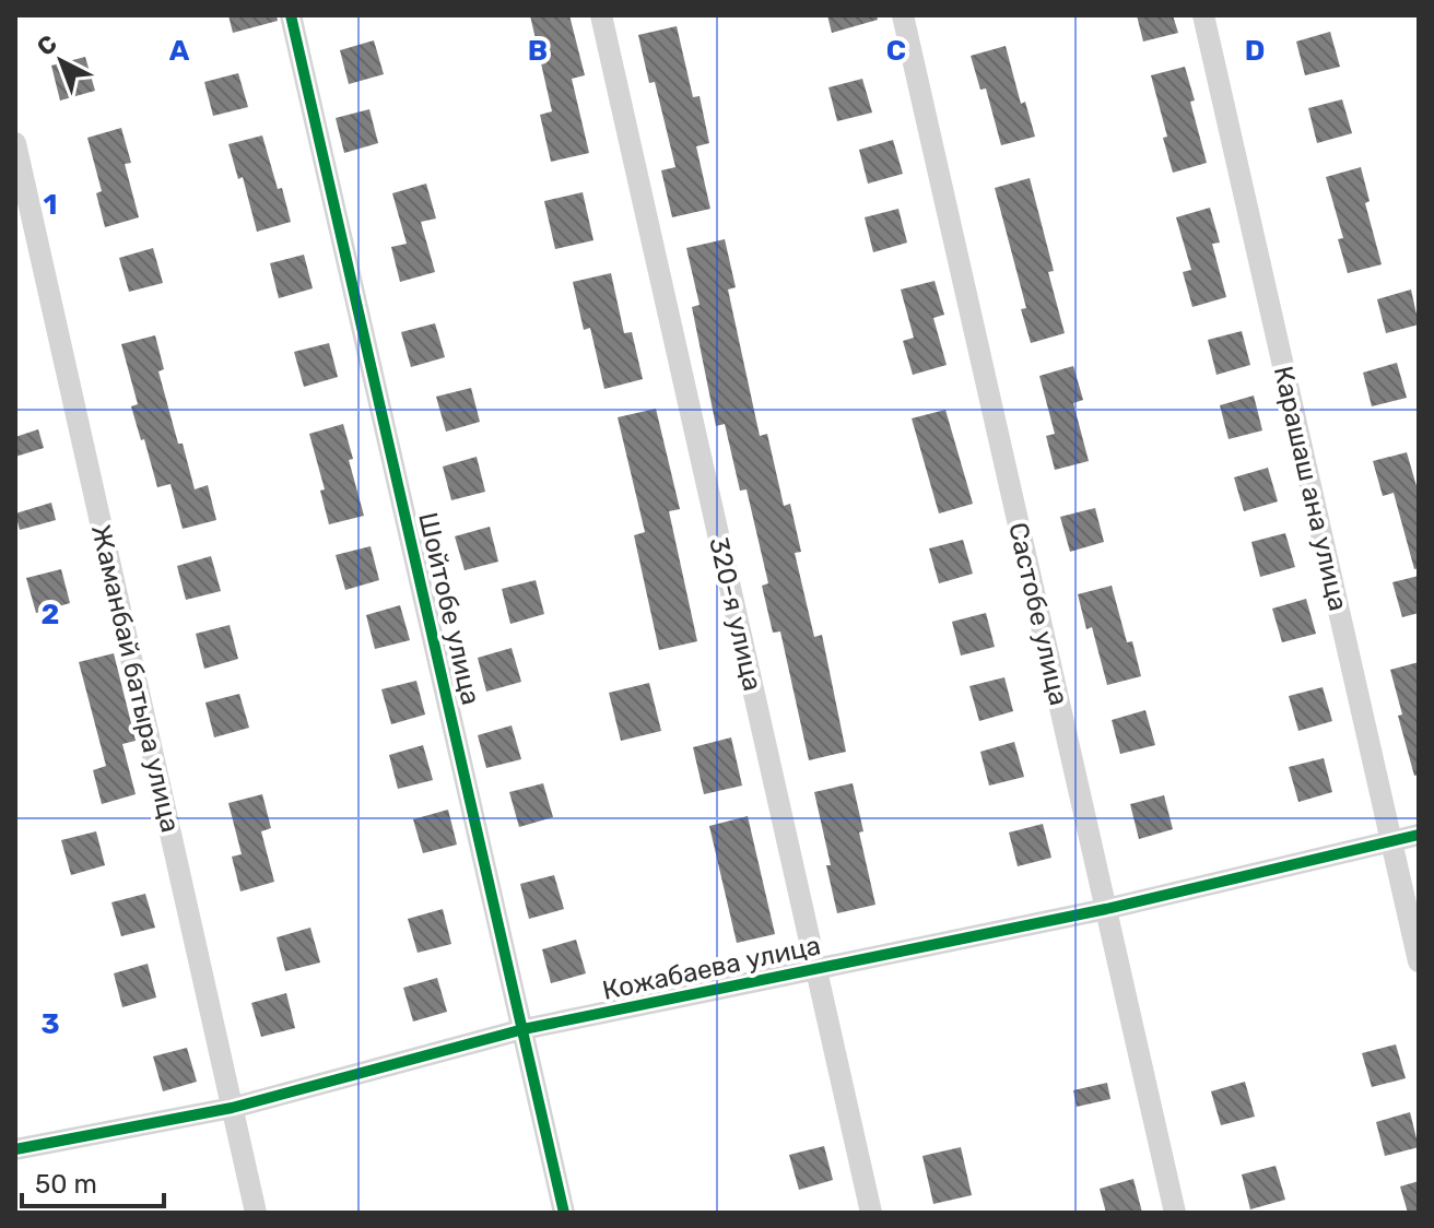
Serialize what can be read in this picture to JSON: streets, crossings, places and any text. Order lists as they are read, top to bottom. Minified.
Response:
{"streets":{"street":["Карашаш ана улица","Шойтобе улица","320-я улица","Састобе улица","Жаманбай батыра улица","Кожабаева улица"]},"crossings":[["Карашаш ана улица","Кожабаева улица"],["Шойтобе улица","Кожабаева улица"],["320-я улица","Кожабаева улица"],["Састобе улица","Кожабаева улица"],["Жаманбай батыра улица","Кожабаева улица"]],"scale_bar":"50 m","north":"top left","grid":{"columns":["A","B","C","D"],"rows":["1","2","3"]}}
